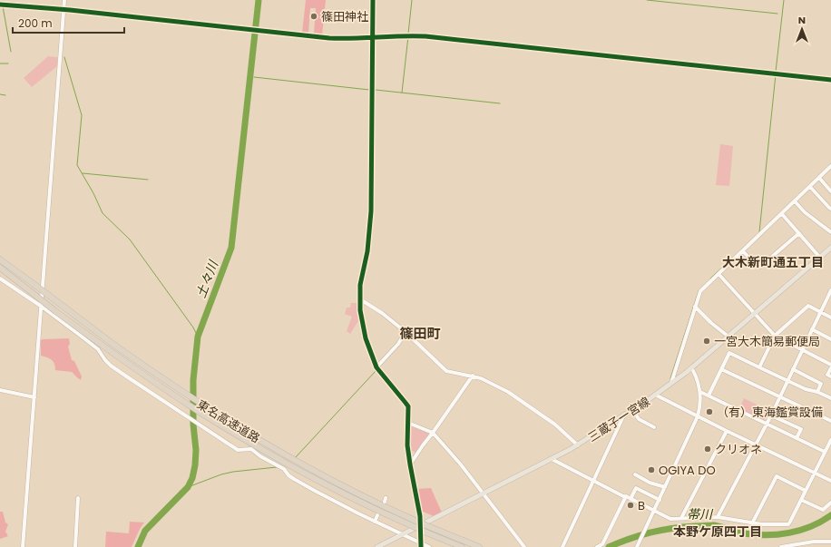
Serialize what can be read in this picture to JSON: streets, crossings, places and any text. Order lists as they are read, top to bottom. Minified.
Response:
{"streets":{"highway":["東名高速道路"],"main road":["三蔵子一宮線"]},"districts":["大木新町通五丁目","篠田町","本野ケ原四丁目"],"water":["土々川","帯川"],"places":["篠田神社","一宮大木簡易郵便局","（有）東海鑑賞設備","クリオネ","OGIYA DO","B"],"scale_bar":"200 m","north":"top"}
